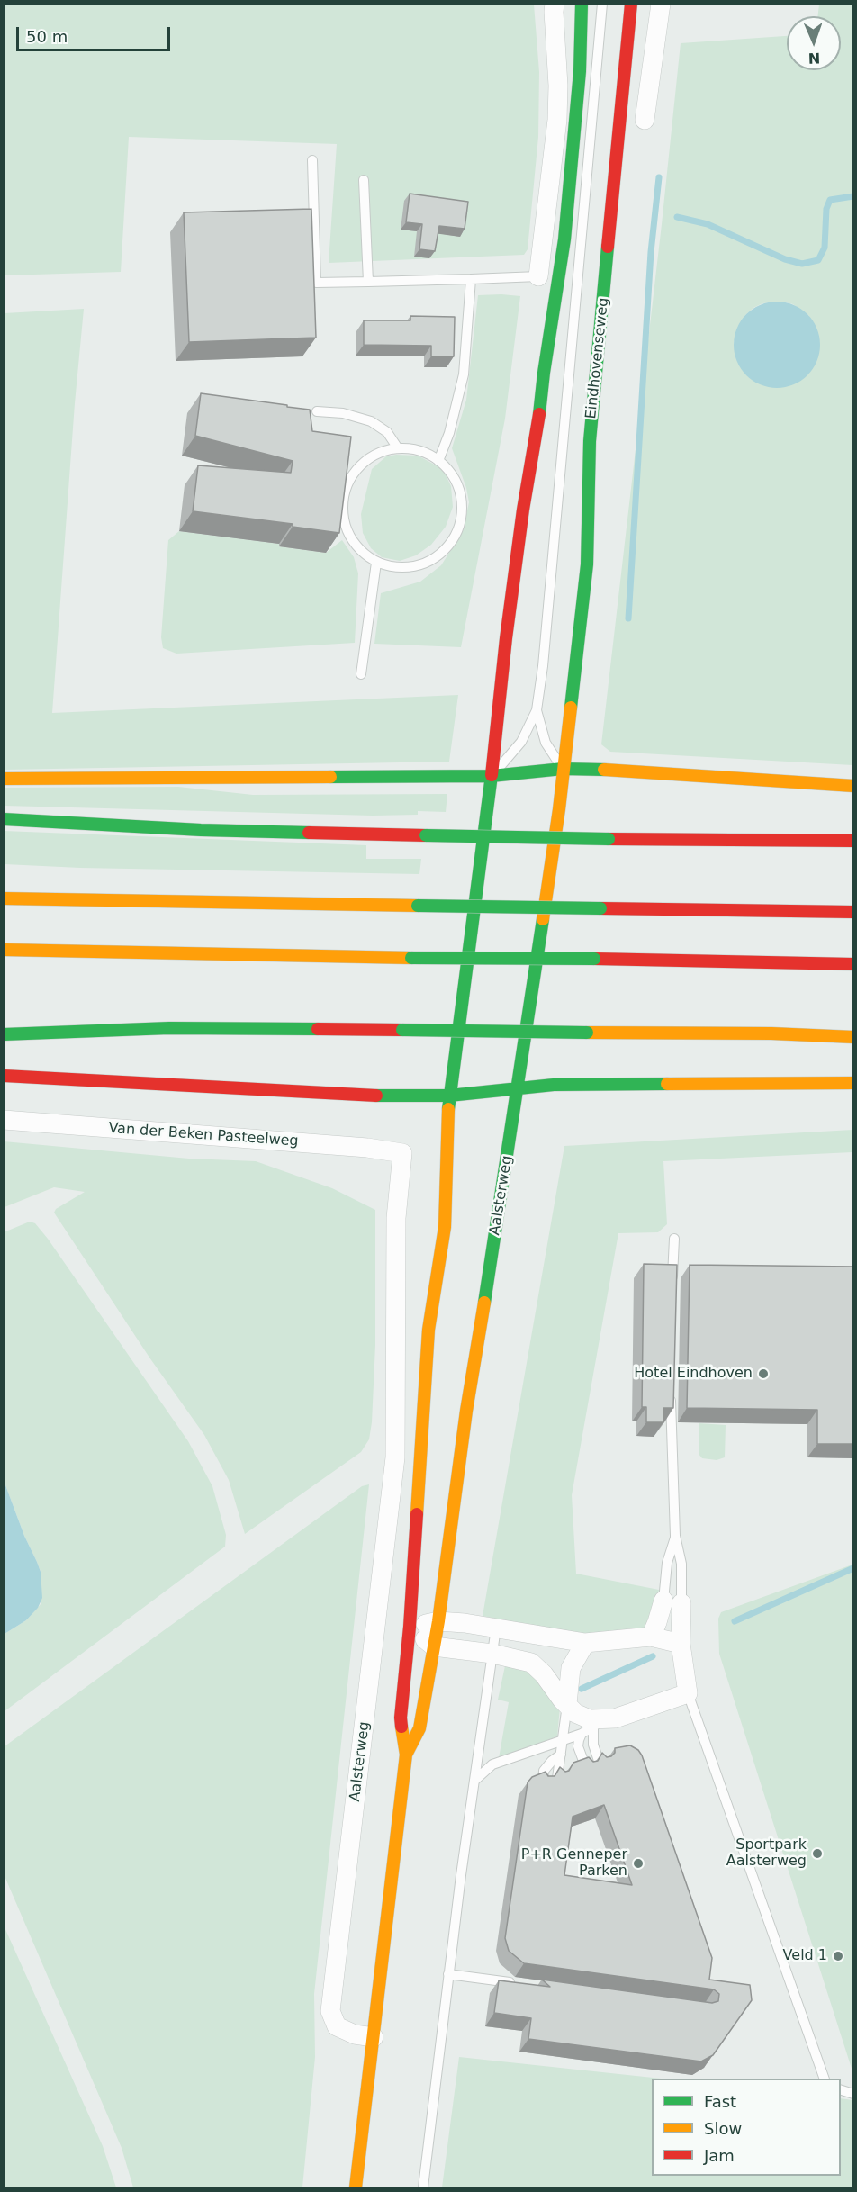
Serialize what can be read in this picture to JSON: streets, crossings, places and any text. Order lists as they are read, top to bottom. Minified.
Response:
{"streets":{"main road":["Eindhovenseweg","Aalsterweg"],"street":["Van der Beken Pasteelweg"]},"crossings":[["Eindhovenseweg","Aalsterweg"],["Van der Beken Pasteelweg","Aalsterweg"]],"places":["Hotel Eindhoven","Sportpark Aalsterweg","P+R Genneper Parken","Veld 1"],"legend":["Fast","Slow","Jam"],"scale_bar":"50 m","north":"bottom"}
